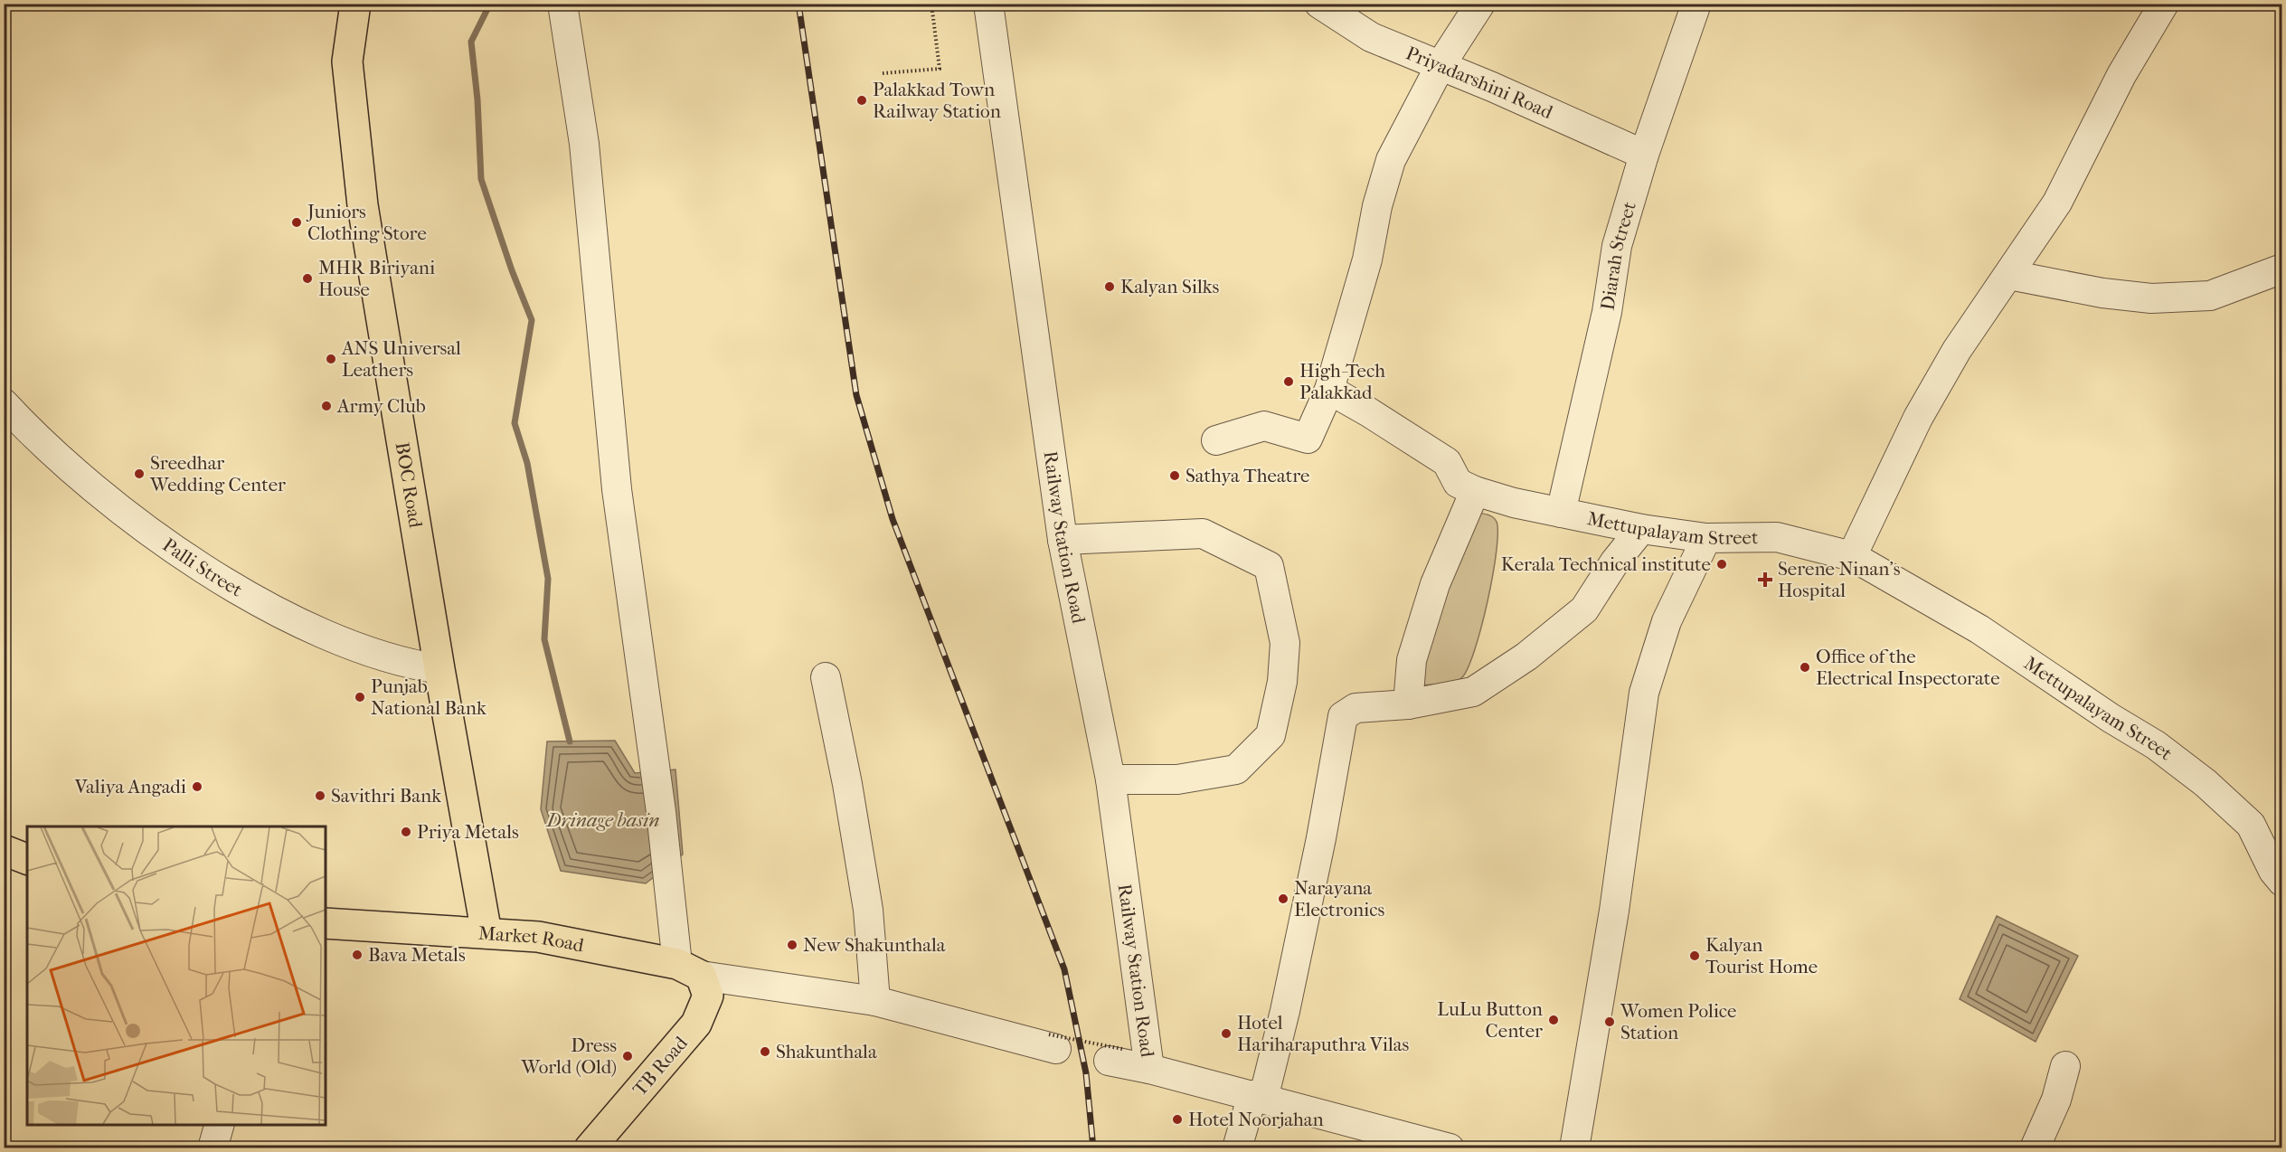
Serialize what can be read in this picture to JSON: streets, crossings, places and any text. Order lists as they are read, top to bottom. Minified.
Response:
{"streets":{"main road":["BOC Road","Market Road","TB Road"],"street":["Priyadarshini Road","Diarah Street","Mettupalayam Street","Railway Station Road","Palli Street"]},"crossings":[["Priyadarshini Road","Diarah Street"],["Diarah Street","Mettupalayam Street"],["BOC Road","Palli Street"],["BOC Road","Market Road"],["Market Road","TB Road"]],"water":["Drinage basin"],"places":{"other":["Palakkad Town Railway Station","Juniors Clothing Store","MHR Biriyani House","Kalyan Silks","ANS Universal Leathers","High-Tech Palakkad","Army Club","Sreedhar Wedding Center","Sathya Theatre","Kerala Technical institute","Office of the Electrical Inspectorate","Punjab National Bank","Valiya Angadi","Savithri Bank","Priya Metals","Narayana Electronics","New Shakunthala","Bava Metals","Kalyan Tourist Home","LuLu Button Center","Women Police Station","Hotel Hariharaputhra Vilas","Shakunthala","Dress World (Old)","Hotel Noorjahan"],"health":["Serene Ninan's Hospital"]}}
